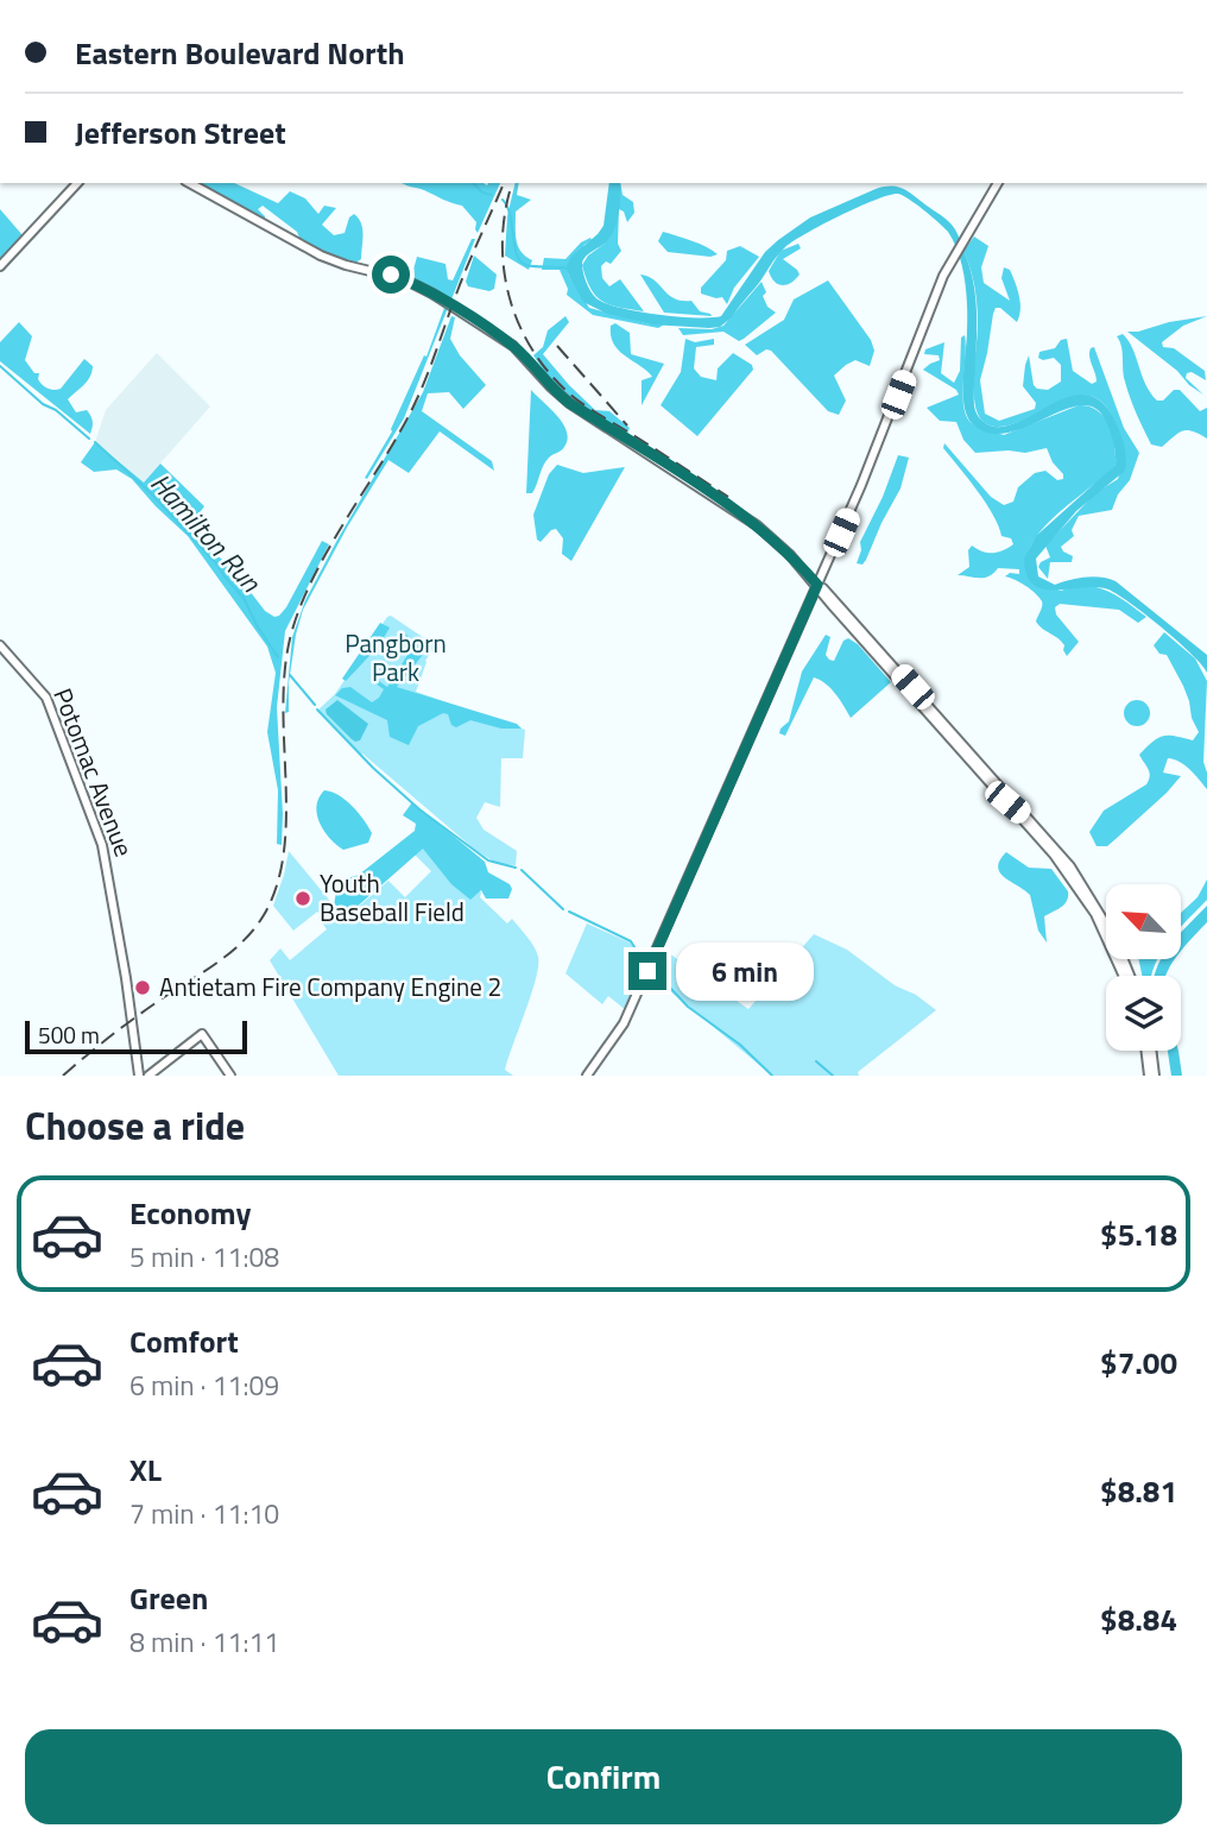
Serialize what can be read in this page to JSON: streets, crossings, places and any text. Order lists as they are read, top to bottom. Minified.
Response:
{"streets":{"main road":["Potomac Avenue"]},"water":["Hamilton Run"],"parks":["Pangborn Park"],"places":["Youth Baseball Field","Antietam Fire Company Engine 2"],"scale_bar":"500 m","north":"top left","page":{"banner":["Eastern Boulevard North","Jefferson Street"],"bubble":"6 min","scale":"500 m","heading":"Choose a ride","list":[{"name":"Economy","note":"5 min · 11:08","value":"$5.18"},{"name":"Comfort","note":"6 min · 11:09","value":"$7.00"},{"name":"XL","note":"7 min · 11:10","value":"$8.81"},{"name":"Green","note":"8 min · 11:11","value":"$8.84"}],"buttons":"Confirm"}}
